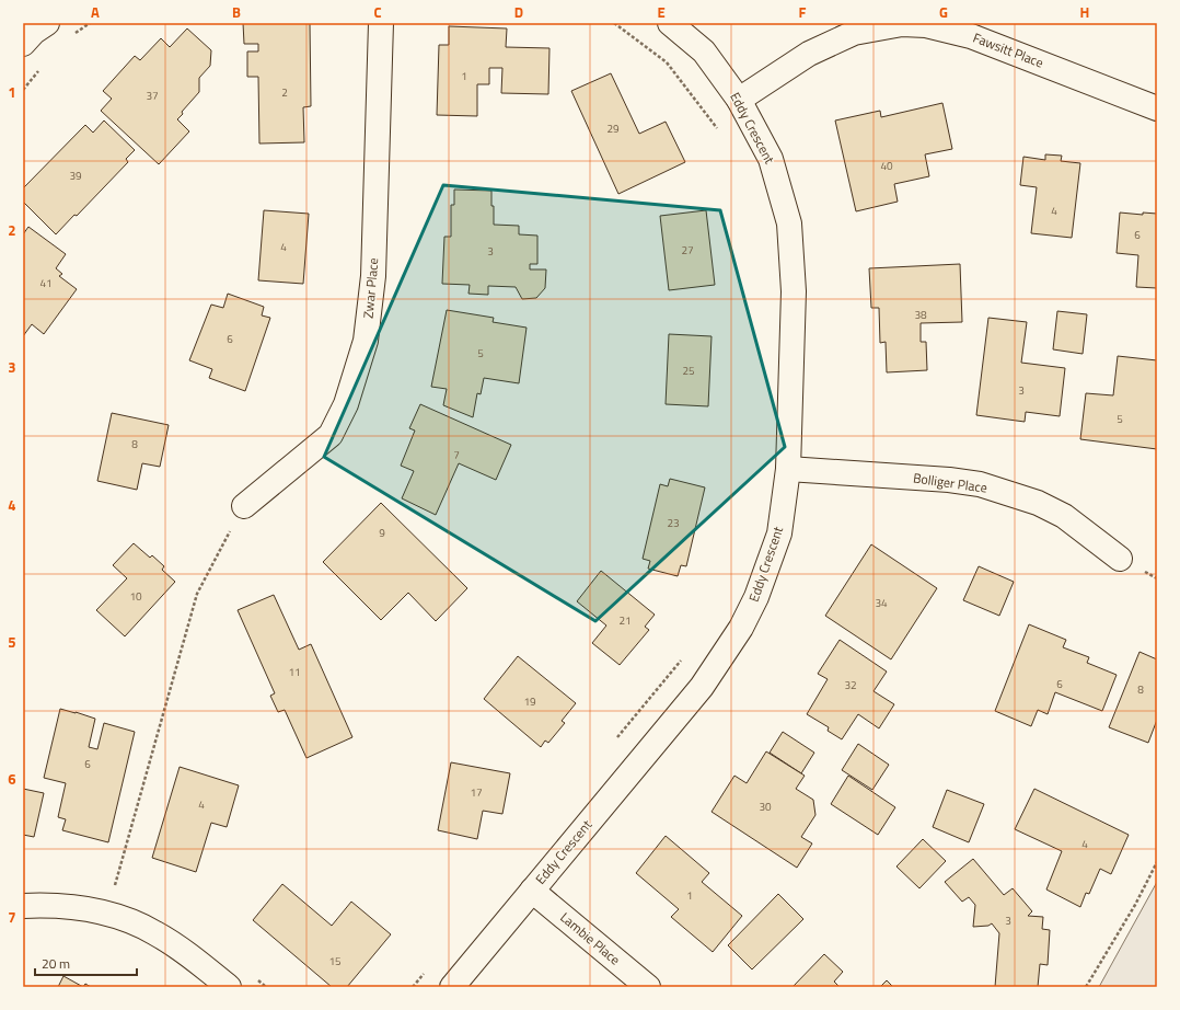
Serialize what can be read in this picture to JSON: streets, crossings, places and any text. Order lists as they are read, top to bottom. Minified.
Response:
{"streets":{"street":["Fawsitt Place","Eddy Crescent","Zwar Place","Bolliger Place","Lambie Place"]},"crossings":[["Fawsitt Place","Eddy Crescent"],["Eddy Crescent","Bolliger Place"],["Eddy Crescent","Lambie Place"]],"house_numbers":["1","2","37","29","40","39","4","6","4","27","3","41","38","6","5","25","3","5","8","7","23","9","10","34","21","11","6","32","8","19","6","17","4","30","4","1","3","15"],"scale_bar":"20 m","grid":{"columns":["A","B","C","D","E","F","G","H"],"rows":["1","2","3","4","5","6","7"]}}
